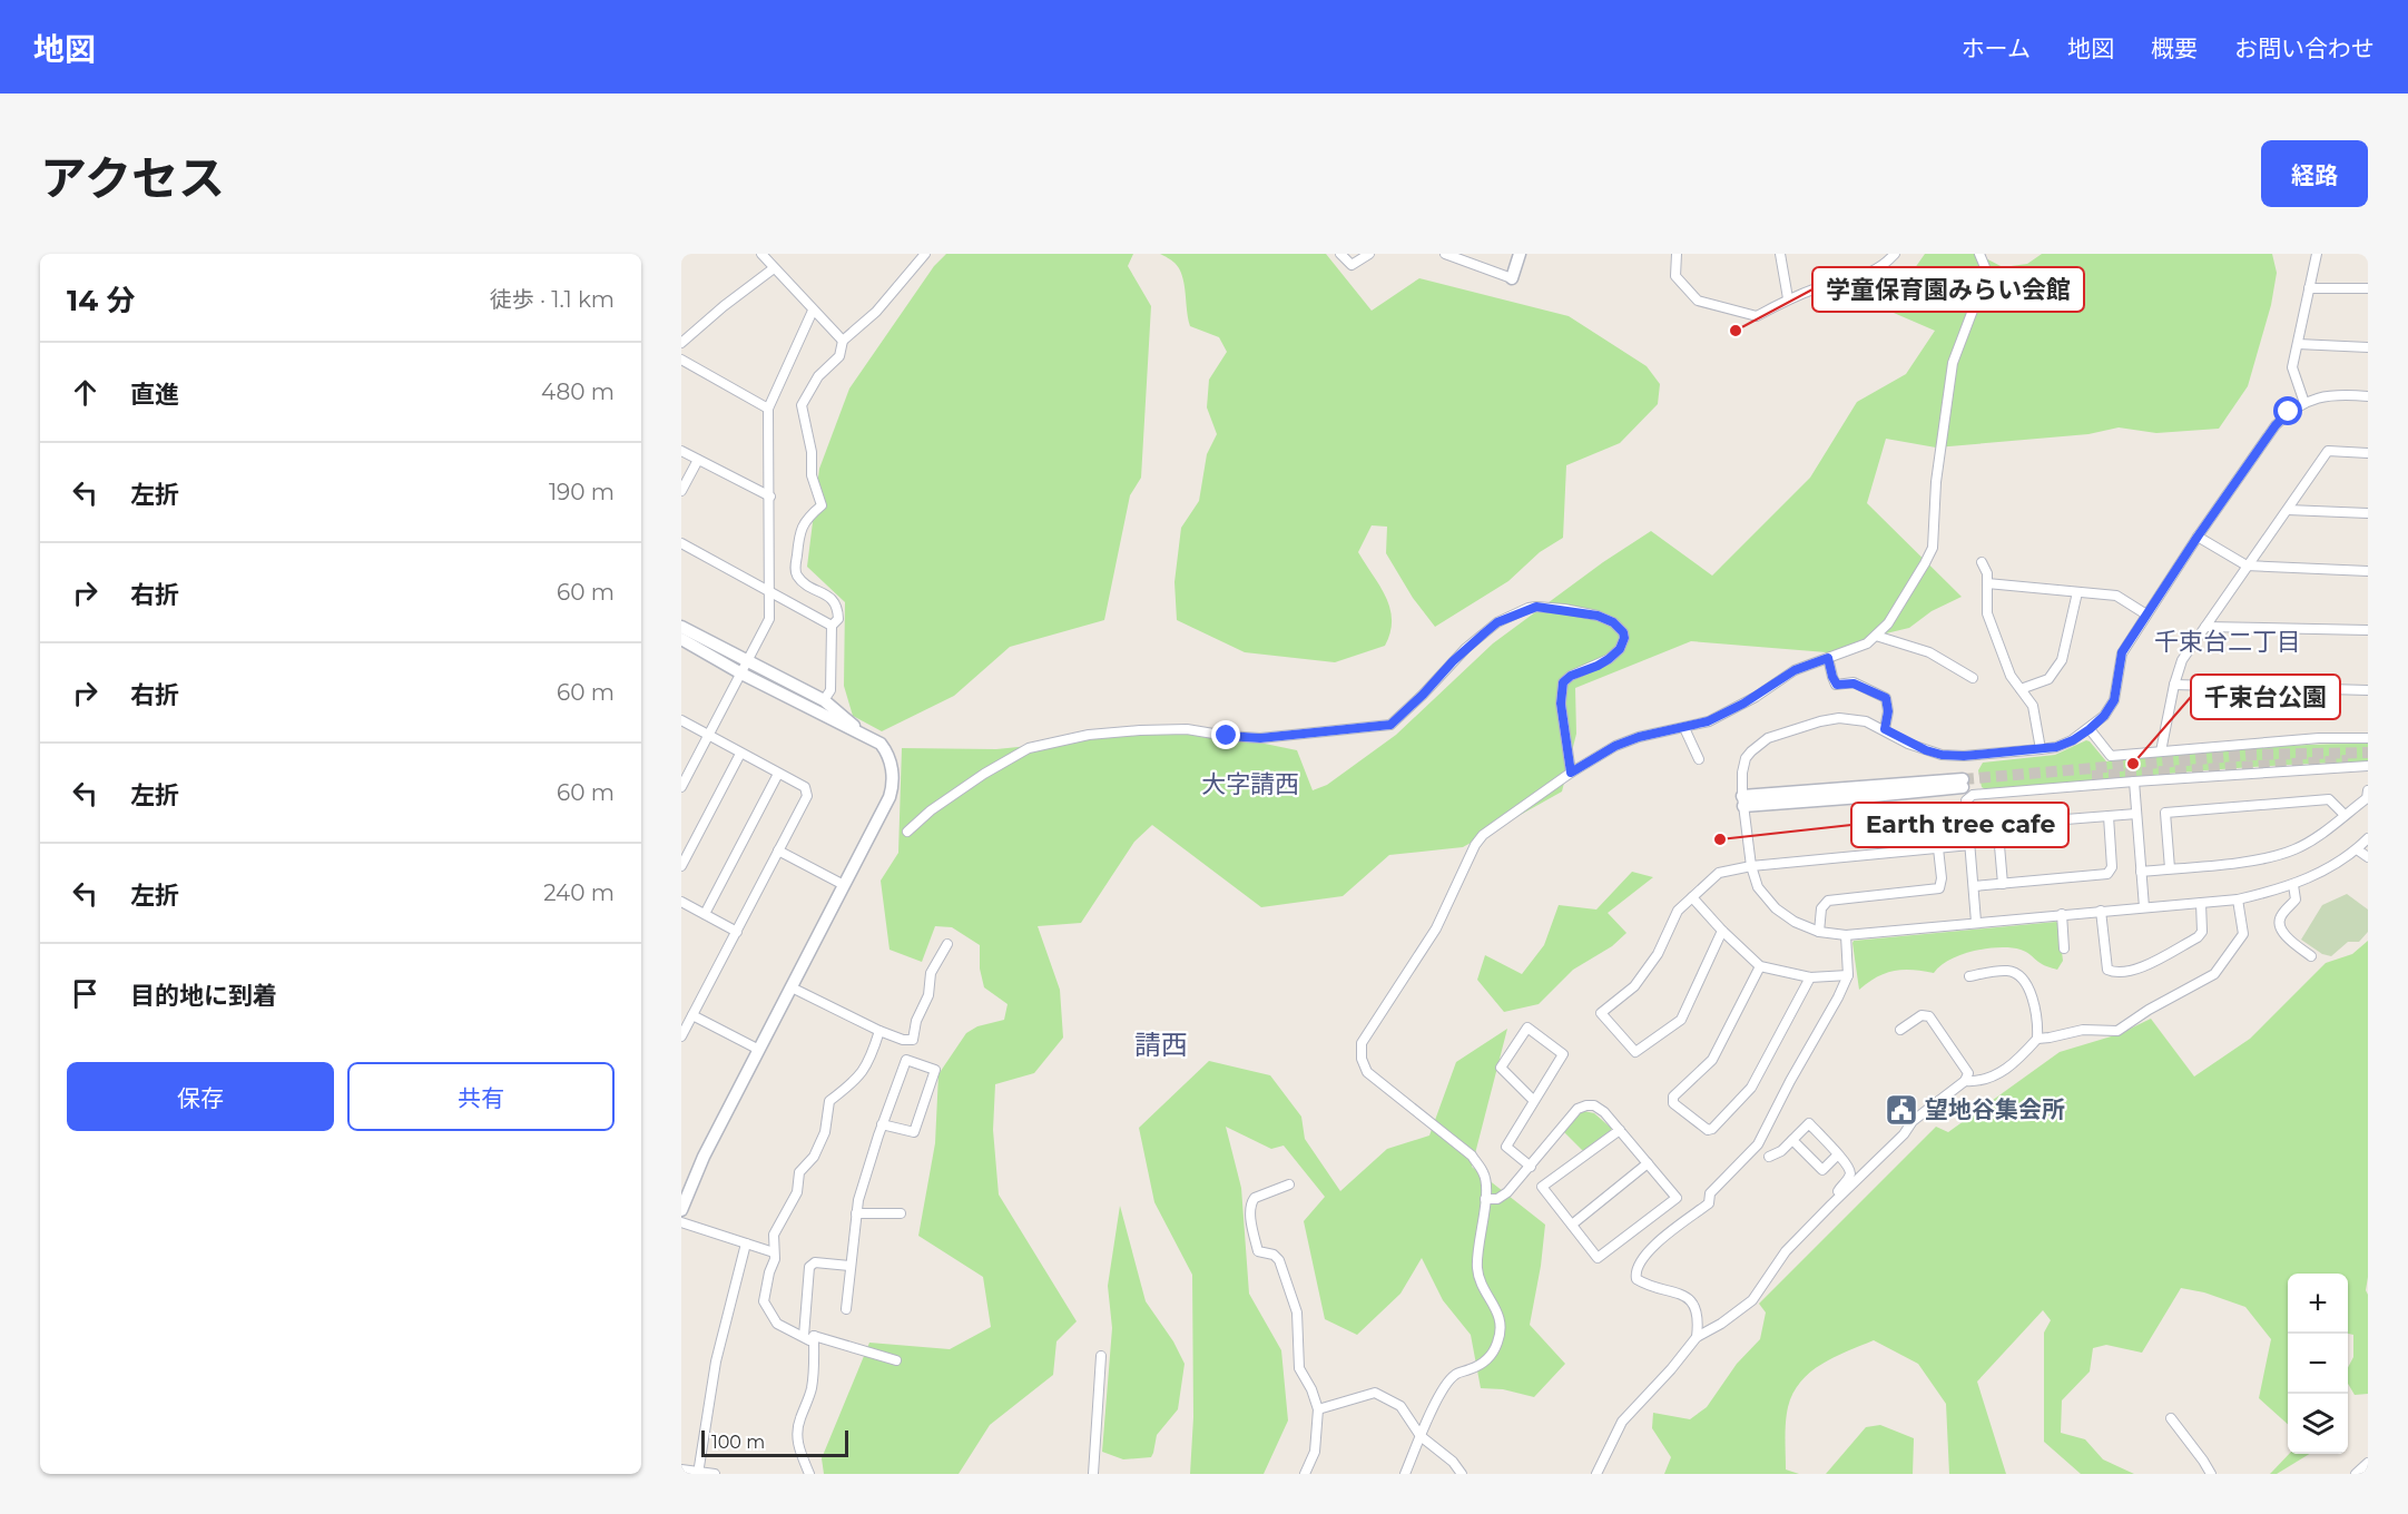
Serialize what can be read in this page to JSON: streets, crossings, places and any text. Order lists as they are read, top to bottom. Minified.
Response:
{"districts":["千束台二丁目","大字請西","請西"],"places":{"other":["学童保育園みらい会館","千束台公園","Earth tree cafe"],"public building":["望地谷集会所"]},"scale_bar":"100 m","page":{"header":"地図","nav":["ホーム","地図","概要","お問い合わせ"],"title":"アクセス","buttons":["経路",["保存","共有"]],"heading":["14 分","徒歩 · 1.1 km"],"list":[["直進","480 m"],["左折","190 m"],["右折","60 m"],["右折","60 m"],["左折","60 m"],["左折","240 m"],"目的地に到着"],"map_buttons":["+","−"],"scale":"100 m"}}
